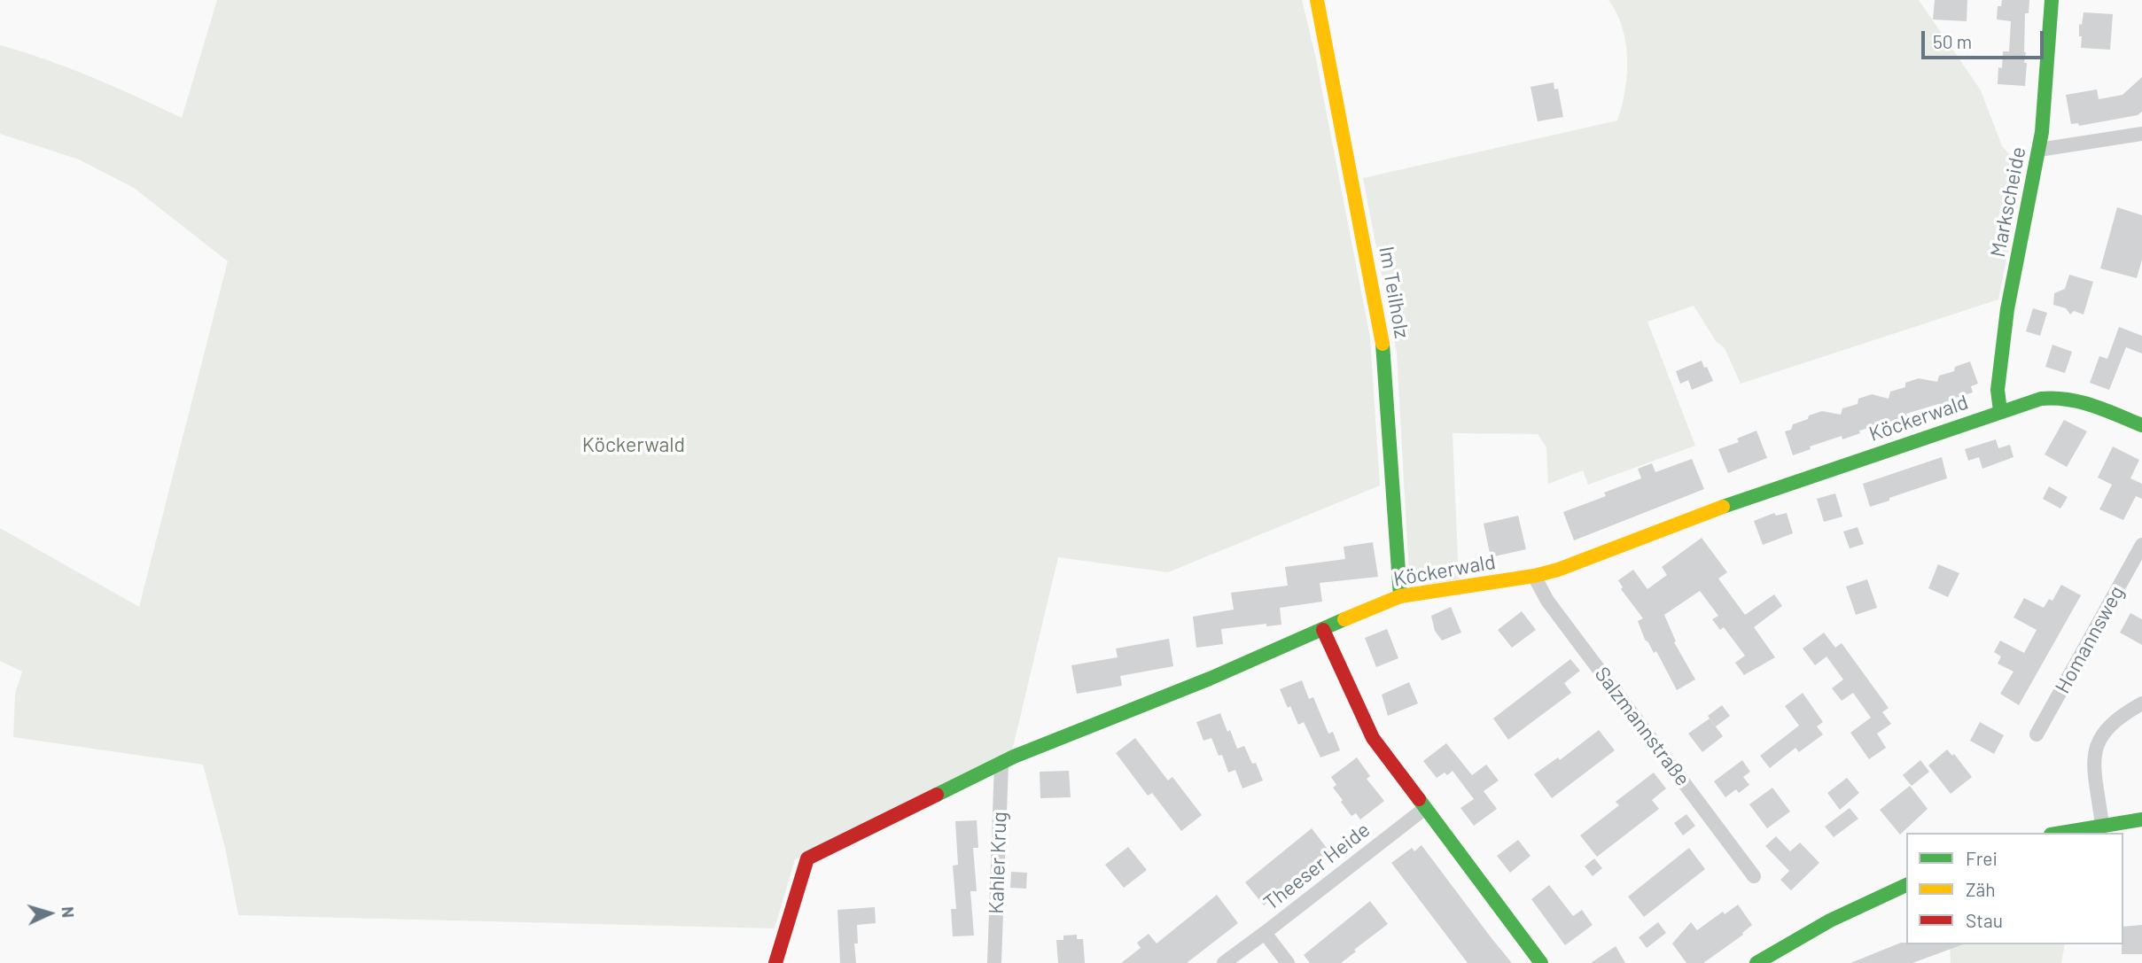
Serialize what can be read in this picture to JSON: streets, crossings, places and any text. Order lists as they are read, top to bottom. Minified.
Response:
{"streets":{"street":["Markscheide","Im Teilholz","Köckerwald","Homannsweg","Salzmannstraße","Kahler Krug","Theeser Heide"]},"crossings":[["Markscheide","Köckerwald"],["Im Teilholz","Köckerwald"],["Köckerwald","Salzmannstraße"],["Köckerwald","Kahler Krug"]],"parks":["Köckerwald"],"legend":["Frei","Zäh","Stau"],"scale_bar":"50 m","north":"right"}
